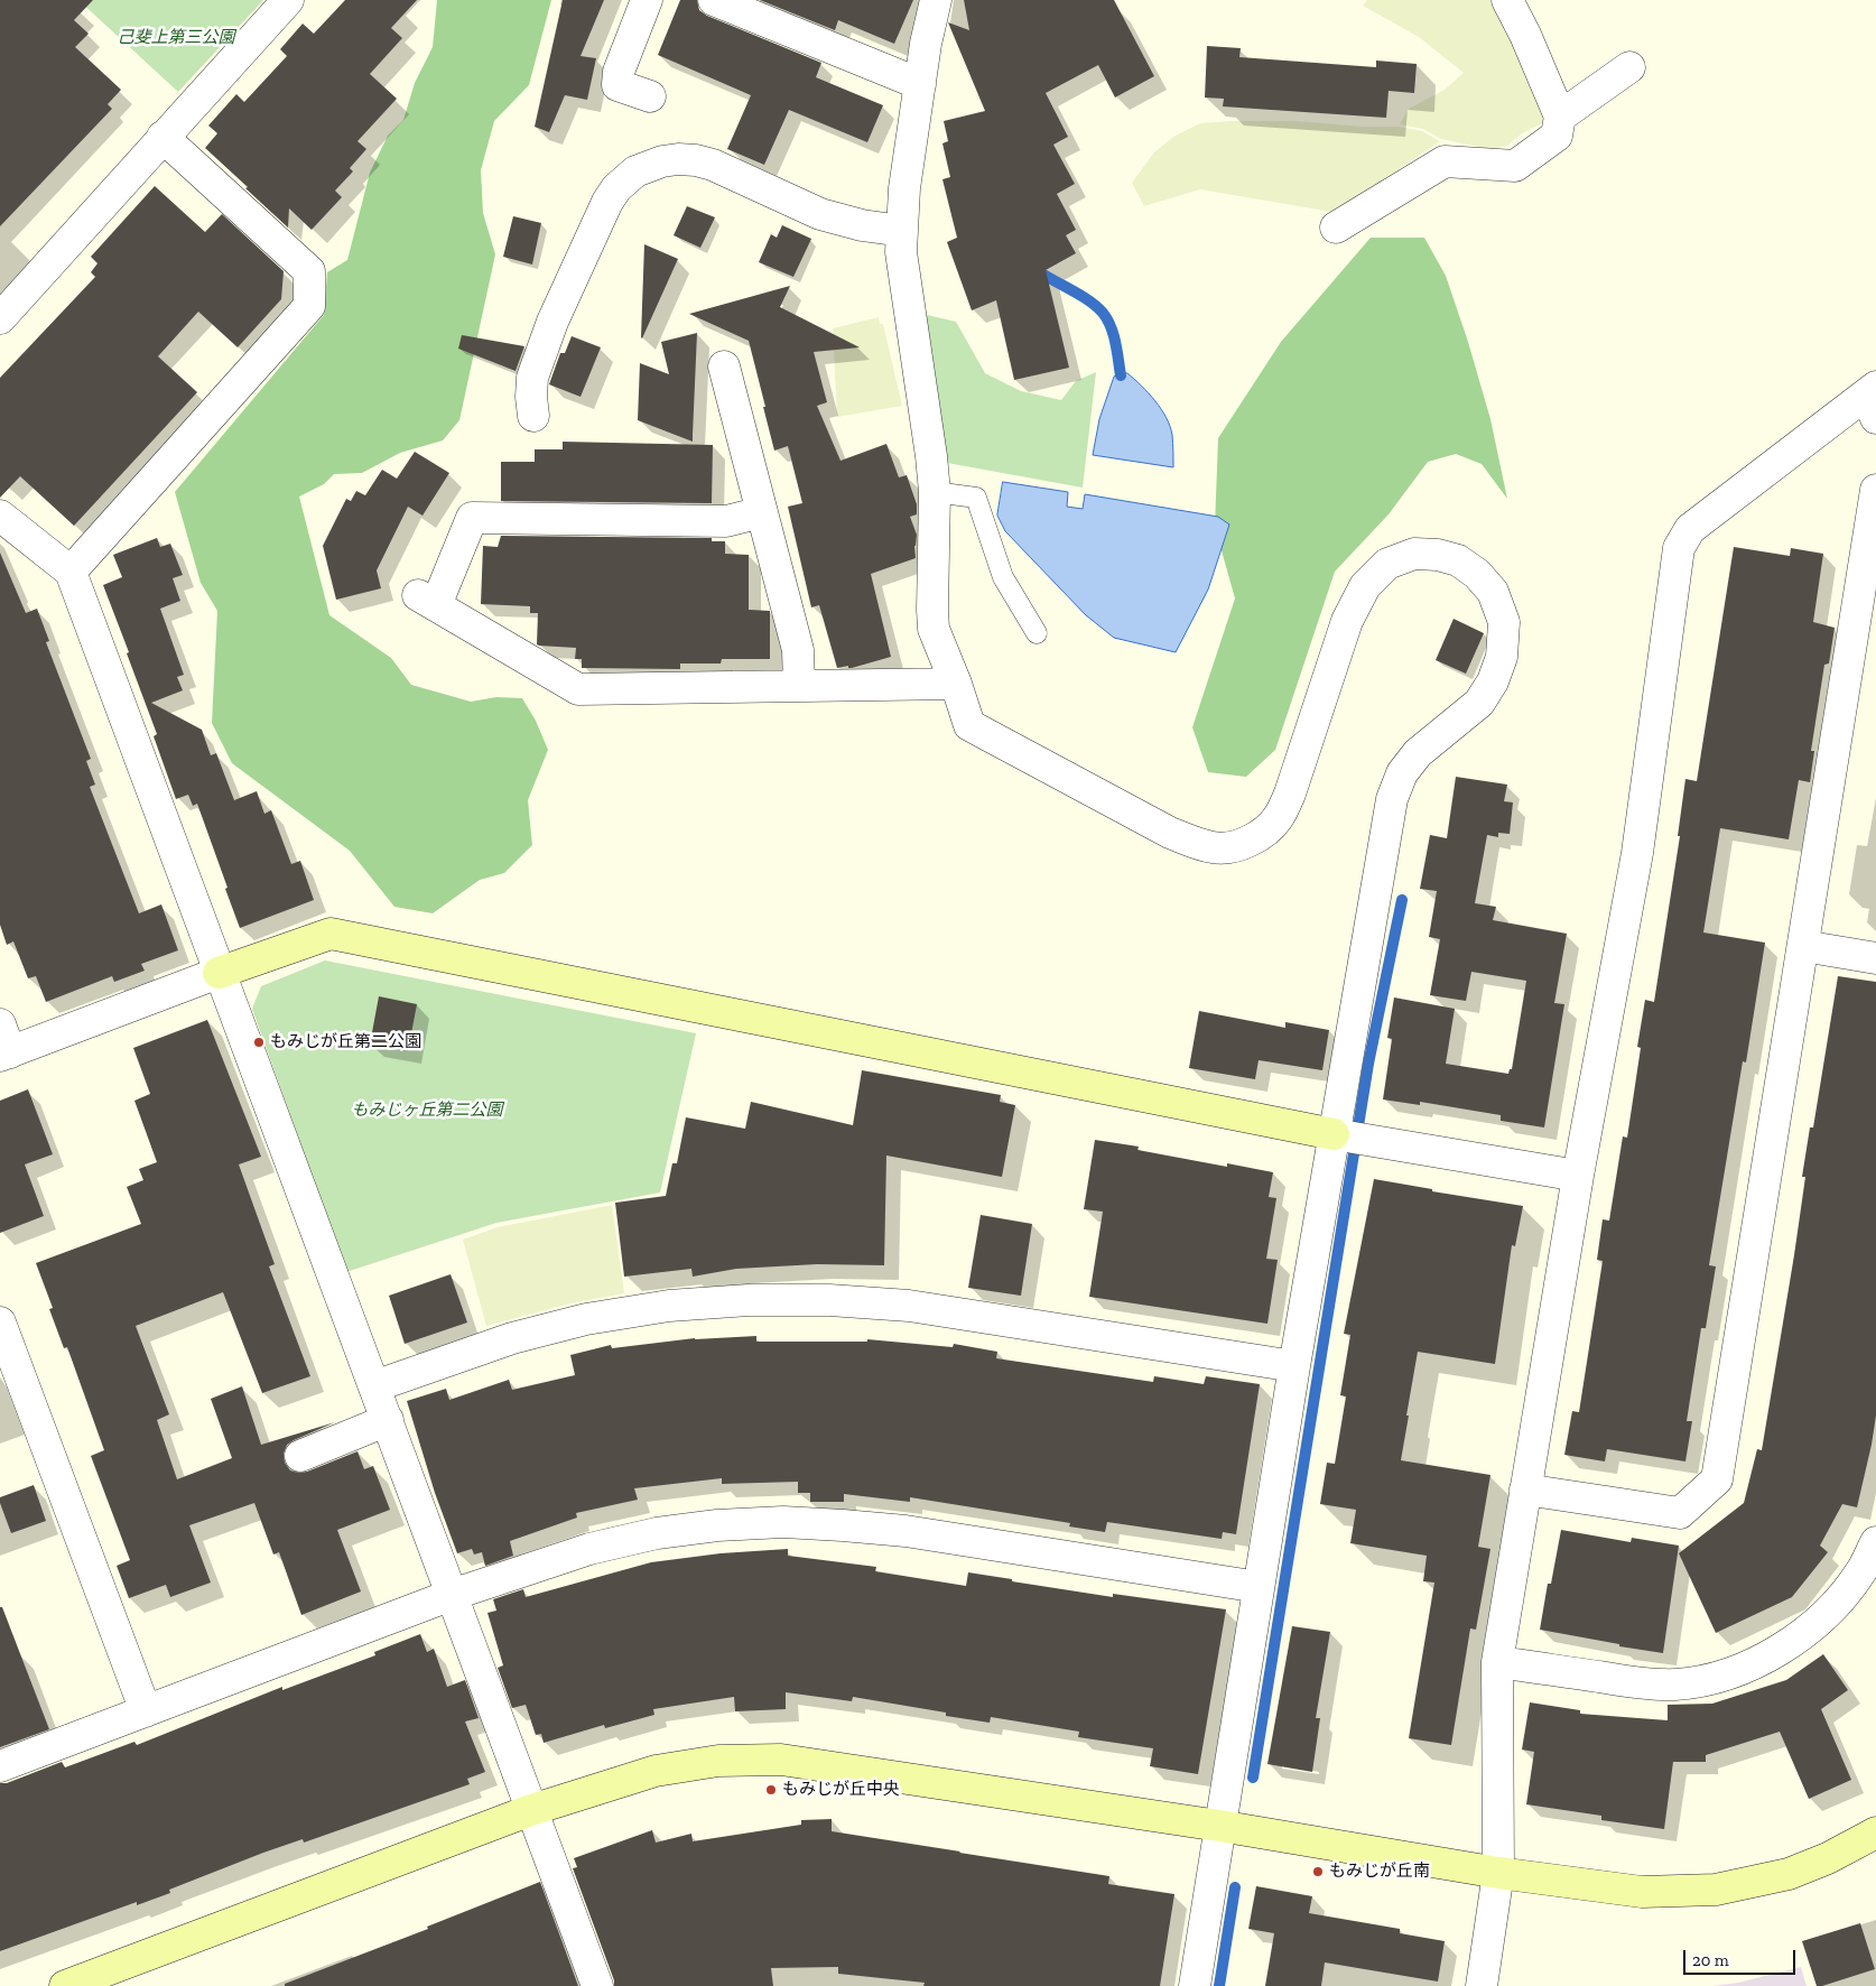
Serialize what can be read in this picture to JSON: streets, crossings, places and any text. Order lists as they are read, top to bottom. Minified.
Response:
{"parks":["己斐上第三公園","もみじヶ丘第二公園"],"places":["もみじが丘第二公園","もみじが丘中央","もみじが丘南"],"scale_bar":"20 m"}
